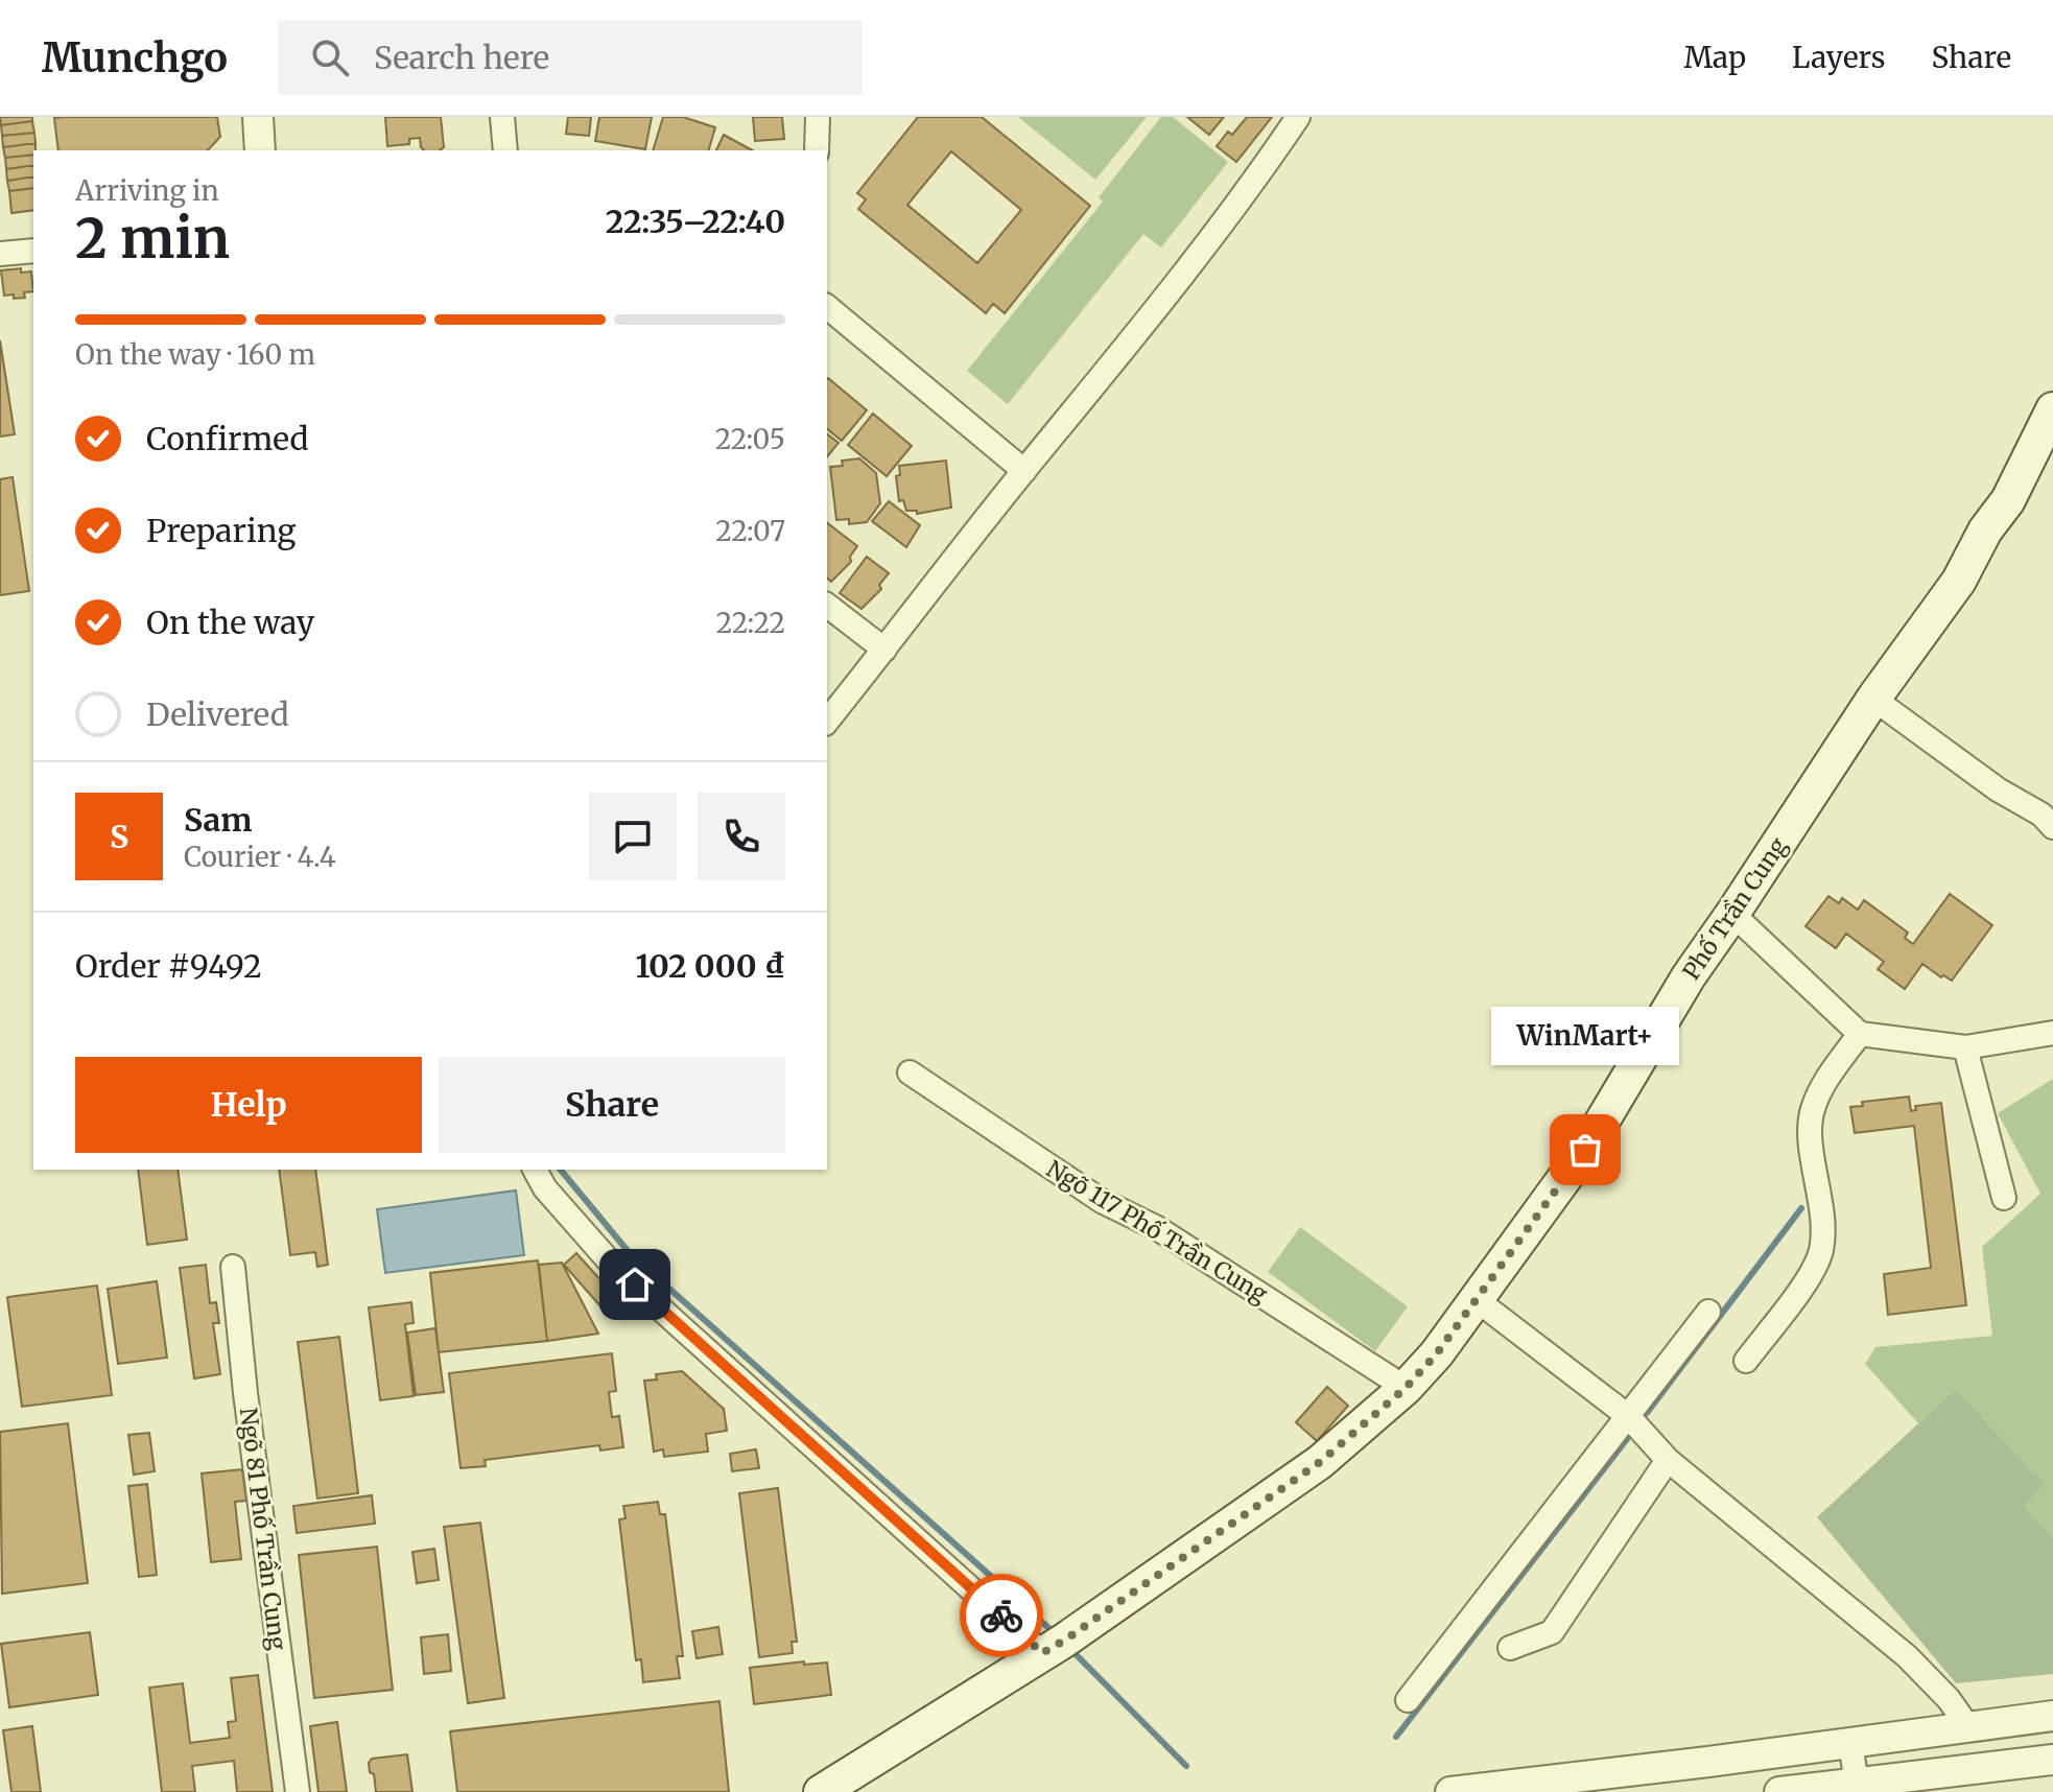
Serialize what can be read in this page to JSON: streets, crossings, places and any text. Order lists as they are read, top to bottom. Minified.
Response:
{"streets":{"main road":["Phố Trần Cung"],"street":["Ngõ 117 Phố Trần Cung","Ngõ 81 Phố Trần Cung"]},"crossings":[["Phố Trần Cung","Ngõ 117 Phố Trần Cung"]],"places":["WinMart+"],"page":{"header":"Munchgo","search":"Search here","nav":["Map","Layers","Share"],"heading":["2 min","Arriving in","22:35–22:40"],"panel":["Sam","Courier · 4.4","Order #9492","102 000 ₫"],"bar":"On the way · 160 m","list":[["Confirmed","22:05"],["Preparing","22:07"],["On the way","22:22"],"Delivered"],"round":"S","bubble":"WinMart+","buttons":["Help","Share"]}}
